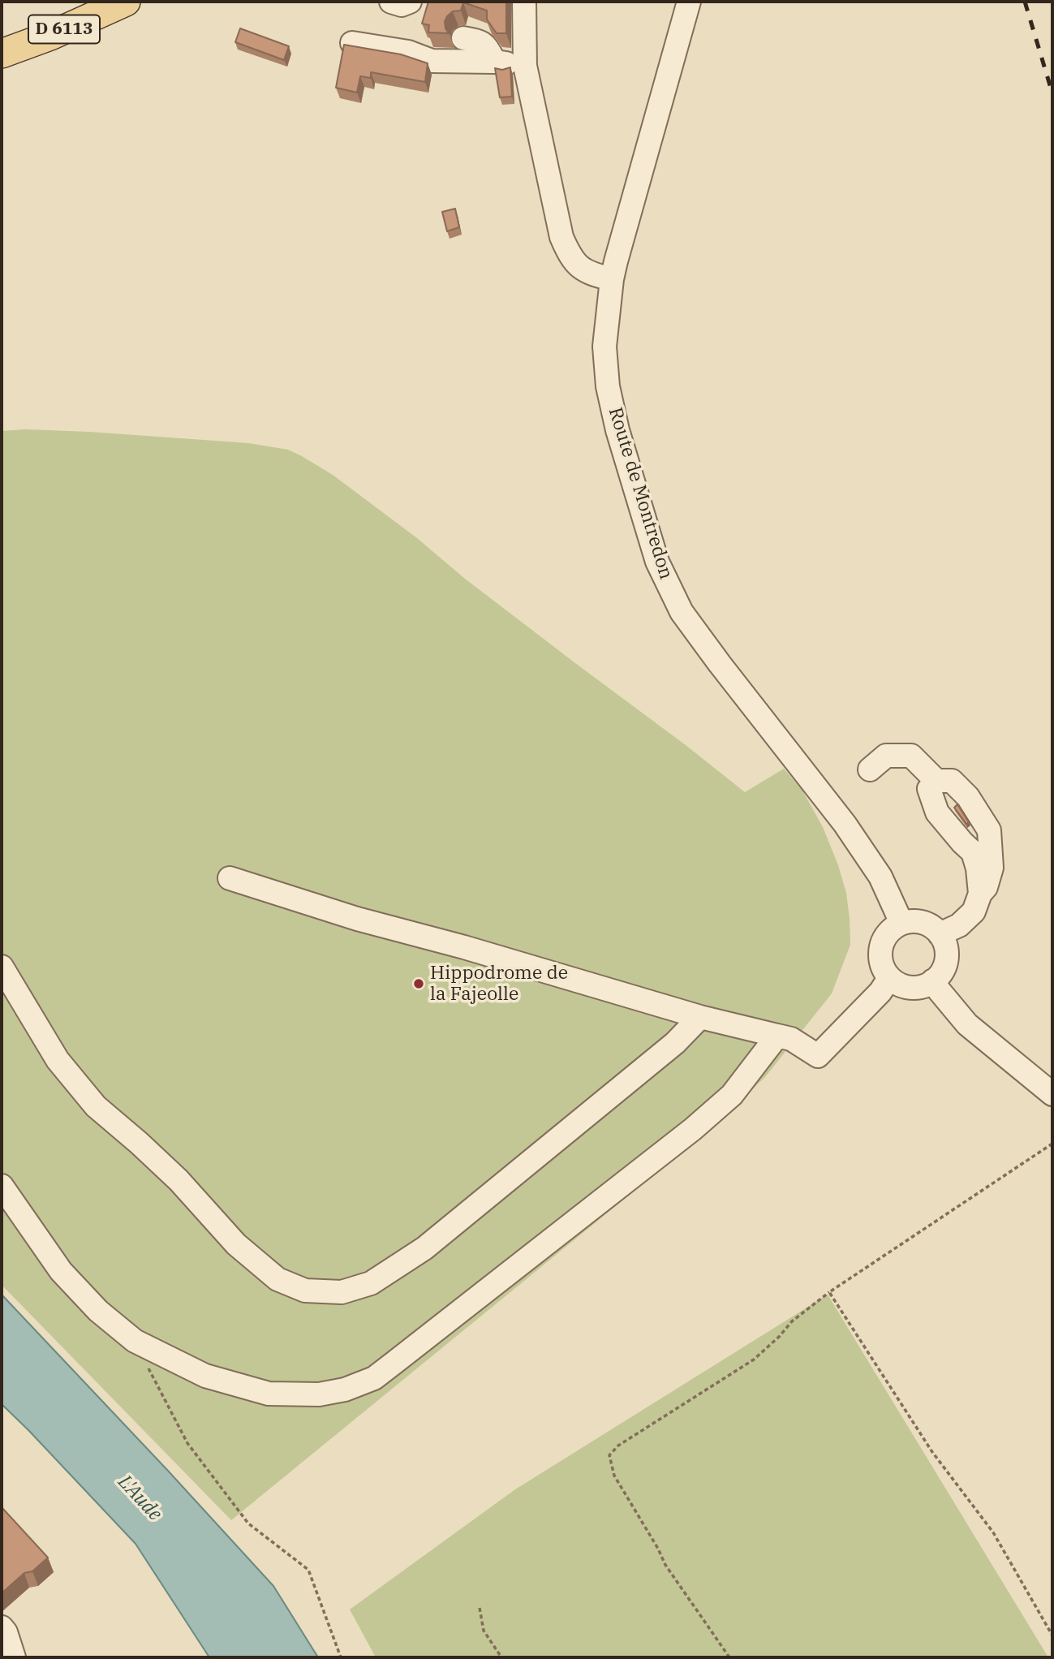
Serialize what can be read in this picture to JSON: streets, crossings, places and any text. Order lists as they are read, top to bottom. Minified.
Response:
{"streets":{"main road":["D 6113"],"street":["Route de Montredon"]},"water":["L'Aude"],"places":["Hippodrome de la Fajeolle"]}
